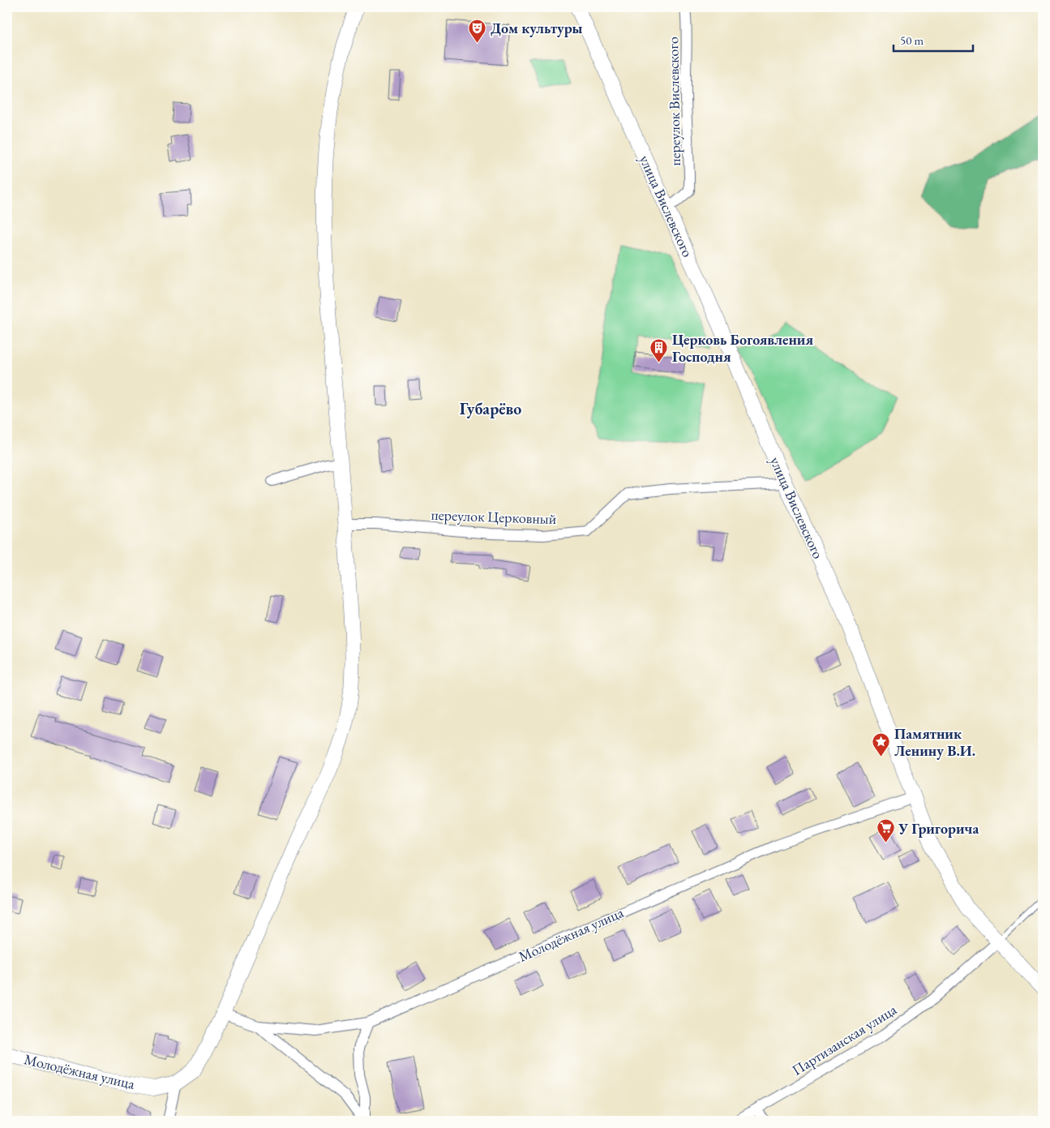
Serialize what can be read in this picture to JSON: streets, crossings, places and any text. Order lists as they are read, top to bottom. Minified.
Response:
{"streets":{"main road":["улица Вислевского","Молодёжная улица"],"street":["переулок Вислевского","переулок Церковный","Партизанская улица"]},"crossings":[["переулок Вислевского","улица Вислевского"],["улица Вислевского","переулок Церковный"],["улица Вислевского","Молодёжная улица"],["улица Вислевского","Партизанская улица"]],"districts":["Губарёво"],"places":{"theatre":["Дом культуры"],"building":["Церковь Богоявления Господня"],"place":["Памятник Ленину В.И."],"supermarket":["У Григорича"]},"scale_bar":"50 m"}
